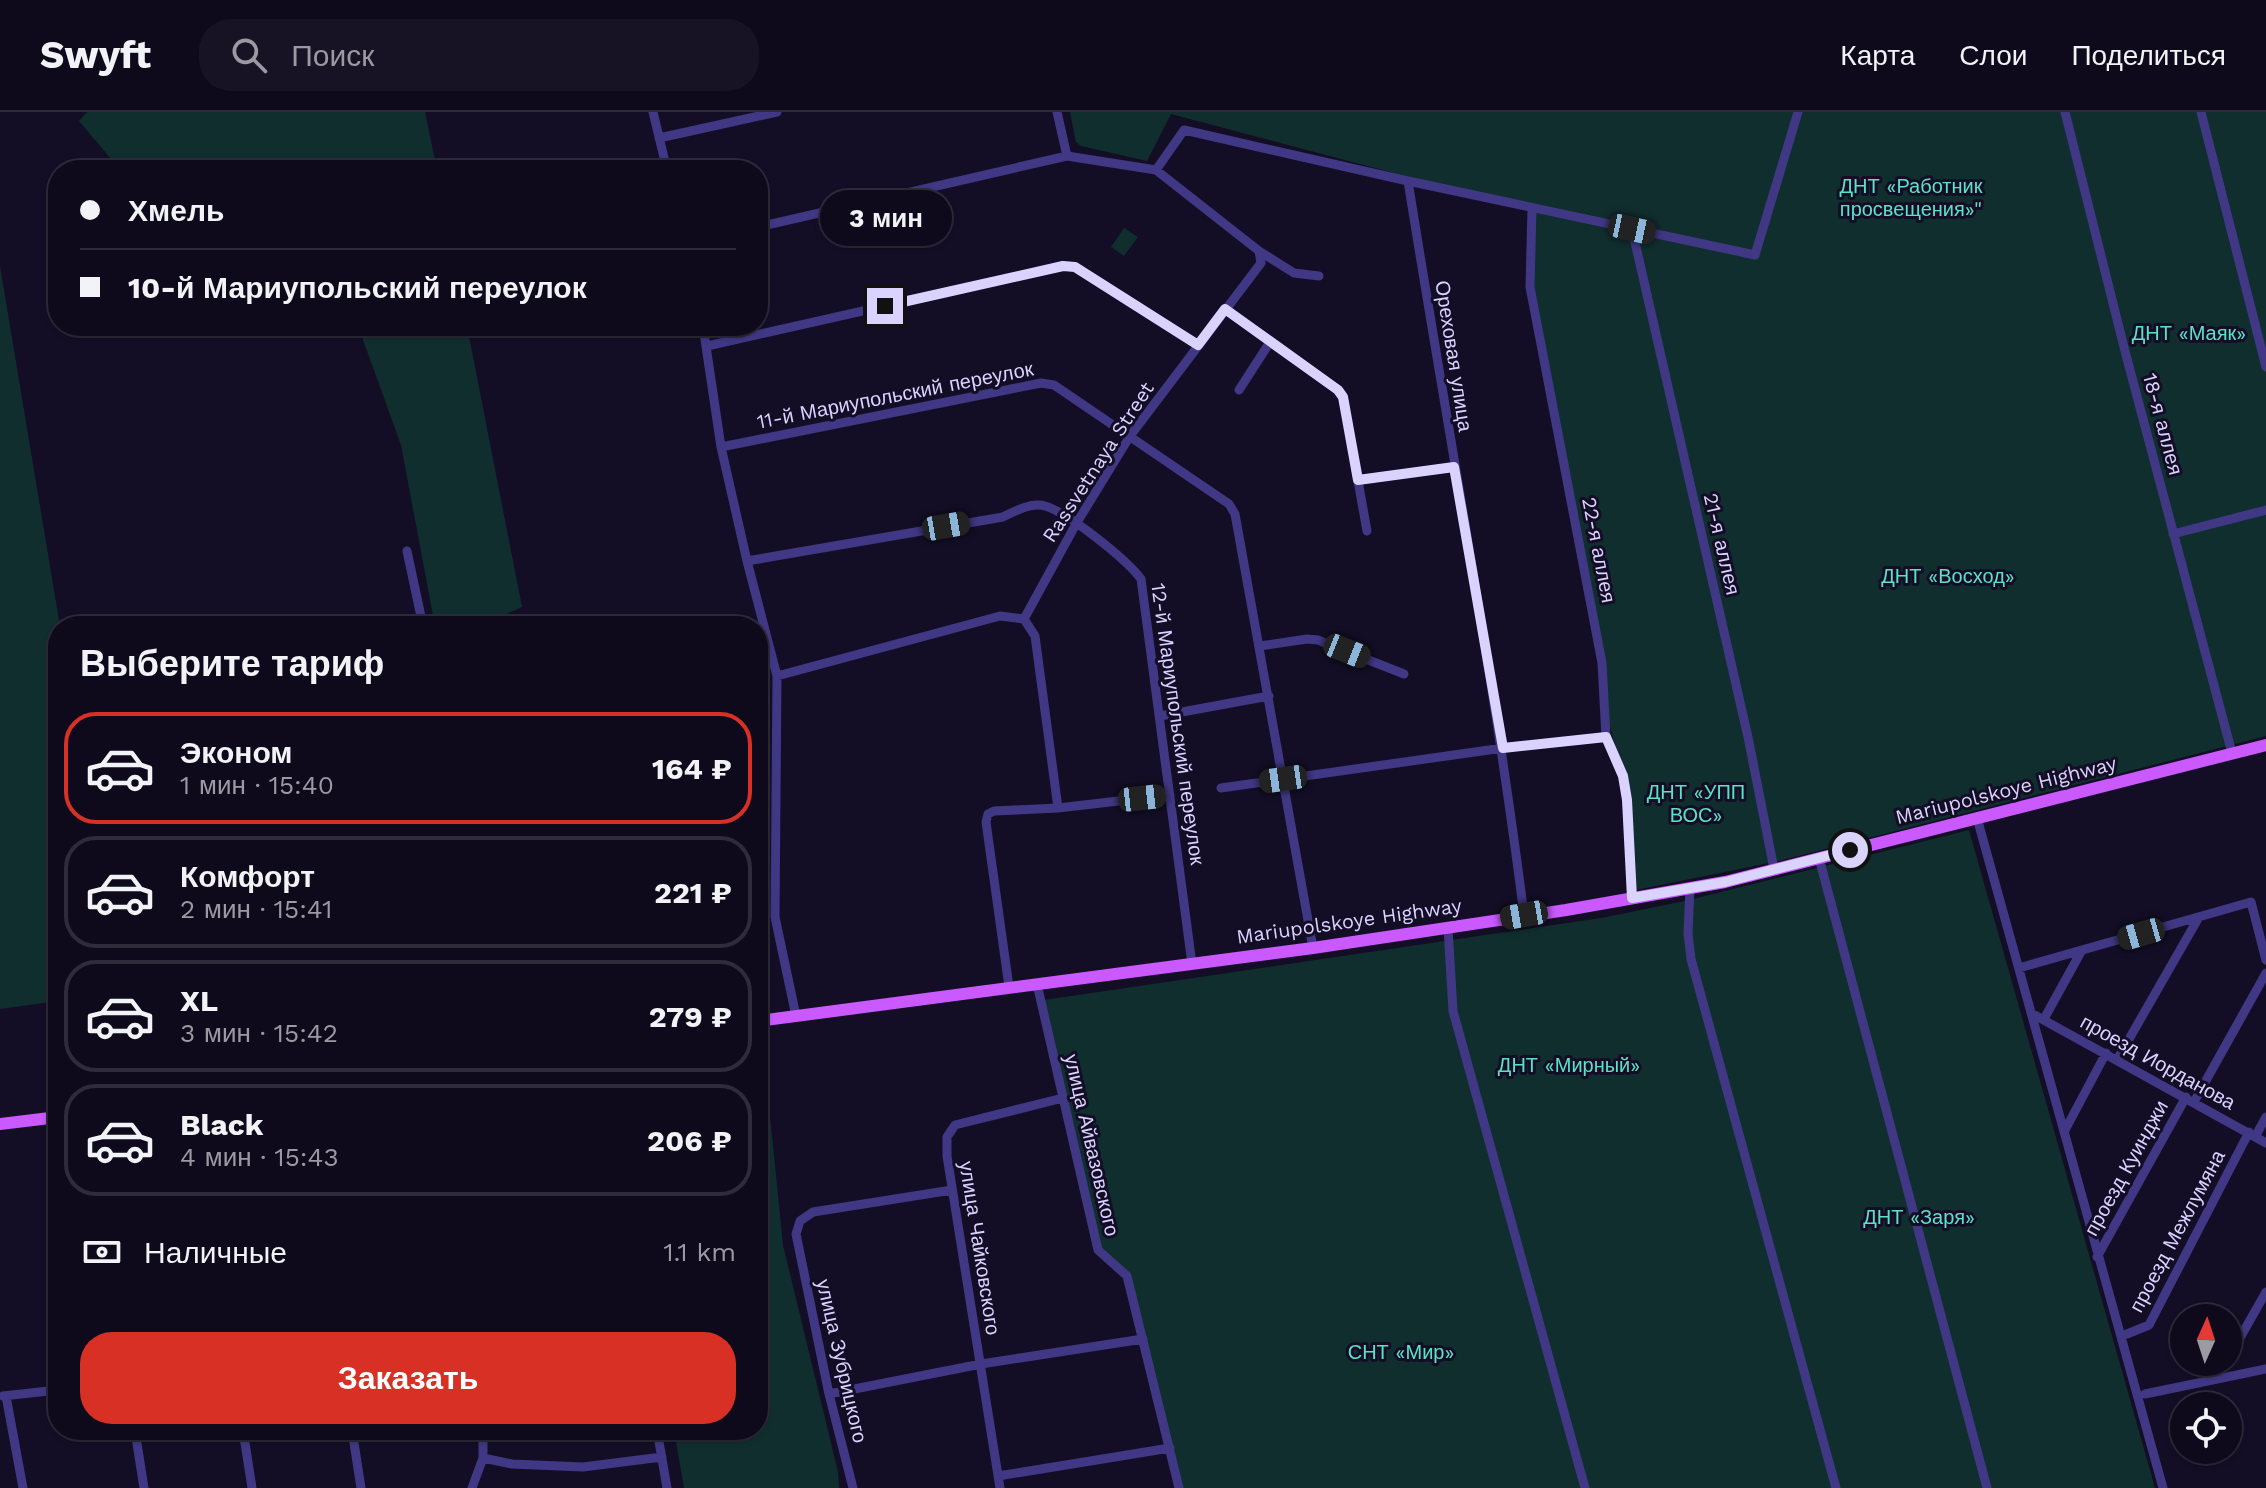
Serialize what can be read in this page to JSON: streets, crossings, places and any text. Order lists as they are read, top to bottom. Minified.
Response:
{"streets":{"main road":["Mariupolskoye Highway"],"street":["Ореховая улица","11-й Мариупольский переулок","18-я аллея","Rassvetnaya Street","21-я аллея","22-я аллея","12-й Мариупольский переулок","проезд Иорданова","улица Айвазовского","проезд Куинджи","проезд Межлумяна","улица Чайковского","улица Зубрицкого"]},"crossings":[["Ореховая улица","Mariupolskoye Highway"],["11-й Мариупольский переулок","Rassvetnaya Street"],["11-й Мариупольский переулок","Mariupolskoye Highway"],["18-я аллея","Mariupolskoye Highway"],["Rassvetnaya Street","12-й Мариупольский переулок"],["21-я аллея","Mariupolskoye Highway"],["22-я аллея","Mariupolskoye Highway"],["12-й Мариупольский переулок","Mariupolskoye Highway"],["Mariupolskoye Highway","улица Айвазовского"],["проезд Иорданова","проезд Куинджи"],["проезд Иорданова","проезд Межлумяна"],["улица Айвазовского","улица Чайковского"],["улица Чайковского","улица Зубрицкого"]],"parks":["ДНТ «Работник просвещения»\"","ДНТ «Маяк»","ДНТ «Восход»","ДНТ «УПП ВОС»","ДНТ «Мирный»","ДНТ «Заря»","СНТ «Мир»"],"north":"top","page":{"header":"Swyft","search":"Поиск","nav":["Карта","Слои","Поделиться"],"banner":["Хмель","10-й Мариупольский переулок"],"bubble":"3 мин","heading":"Выберите тариф","list":[{"name":"Эконом","note":"1 мин · 15:40","value":"164 ₽"},{"name":"Комфорт","note":"2 мин · 15:41","value":"221 ₽"},{"name":"XL","note":"3 мин · 15:42","value":"279 ₽"},{"name":"Black","note":"4 мин · 15:43","value":"206 ₽"}],"pay":["Наличные","1.1 km"],"buttons":"Заказать"}}
